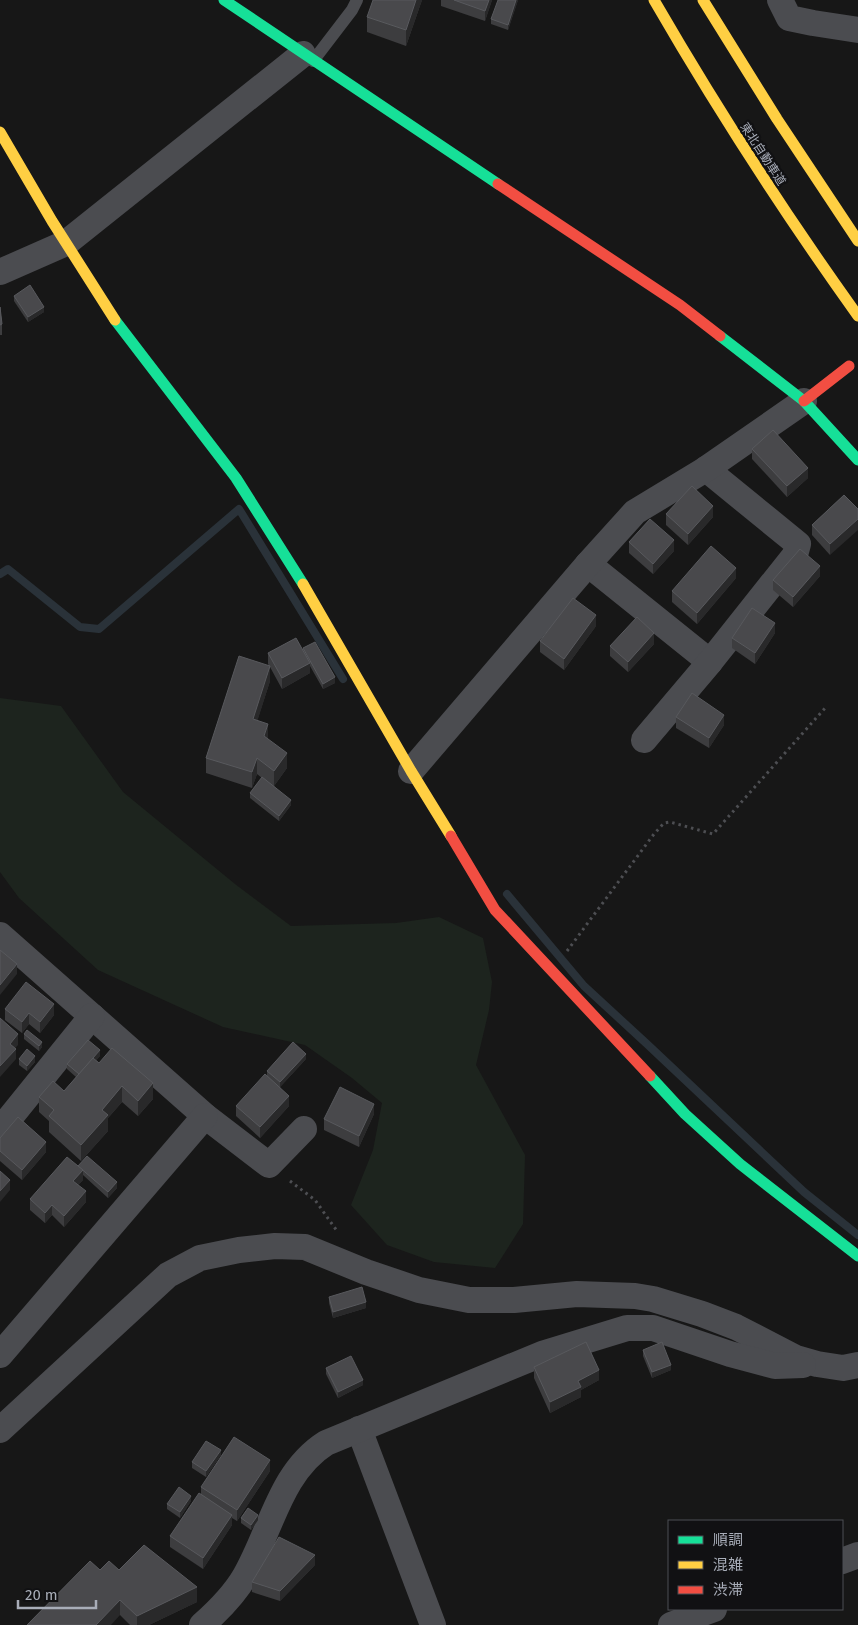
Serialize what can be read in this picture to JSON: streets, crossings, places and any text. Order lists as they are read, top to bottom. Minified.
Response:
{"streets":{"main road":["東北自動車道"]},"legend":["順調","混雑","渋滞"],"scale_bar":"20 m"}
